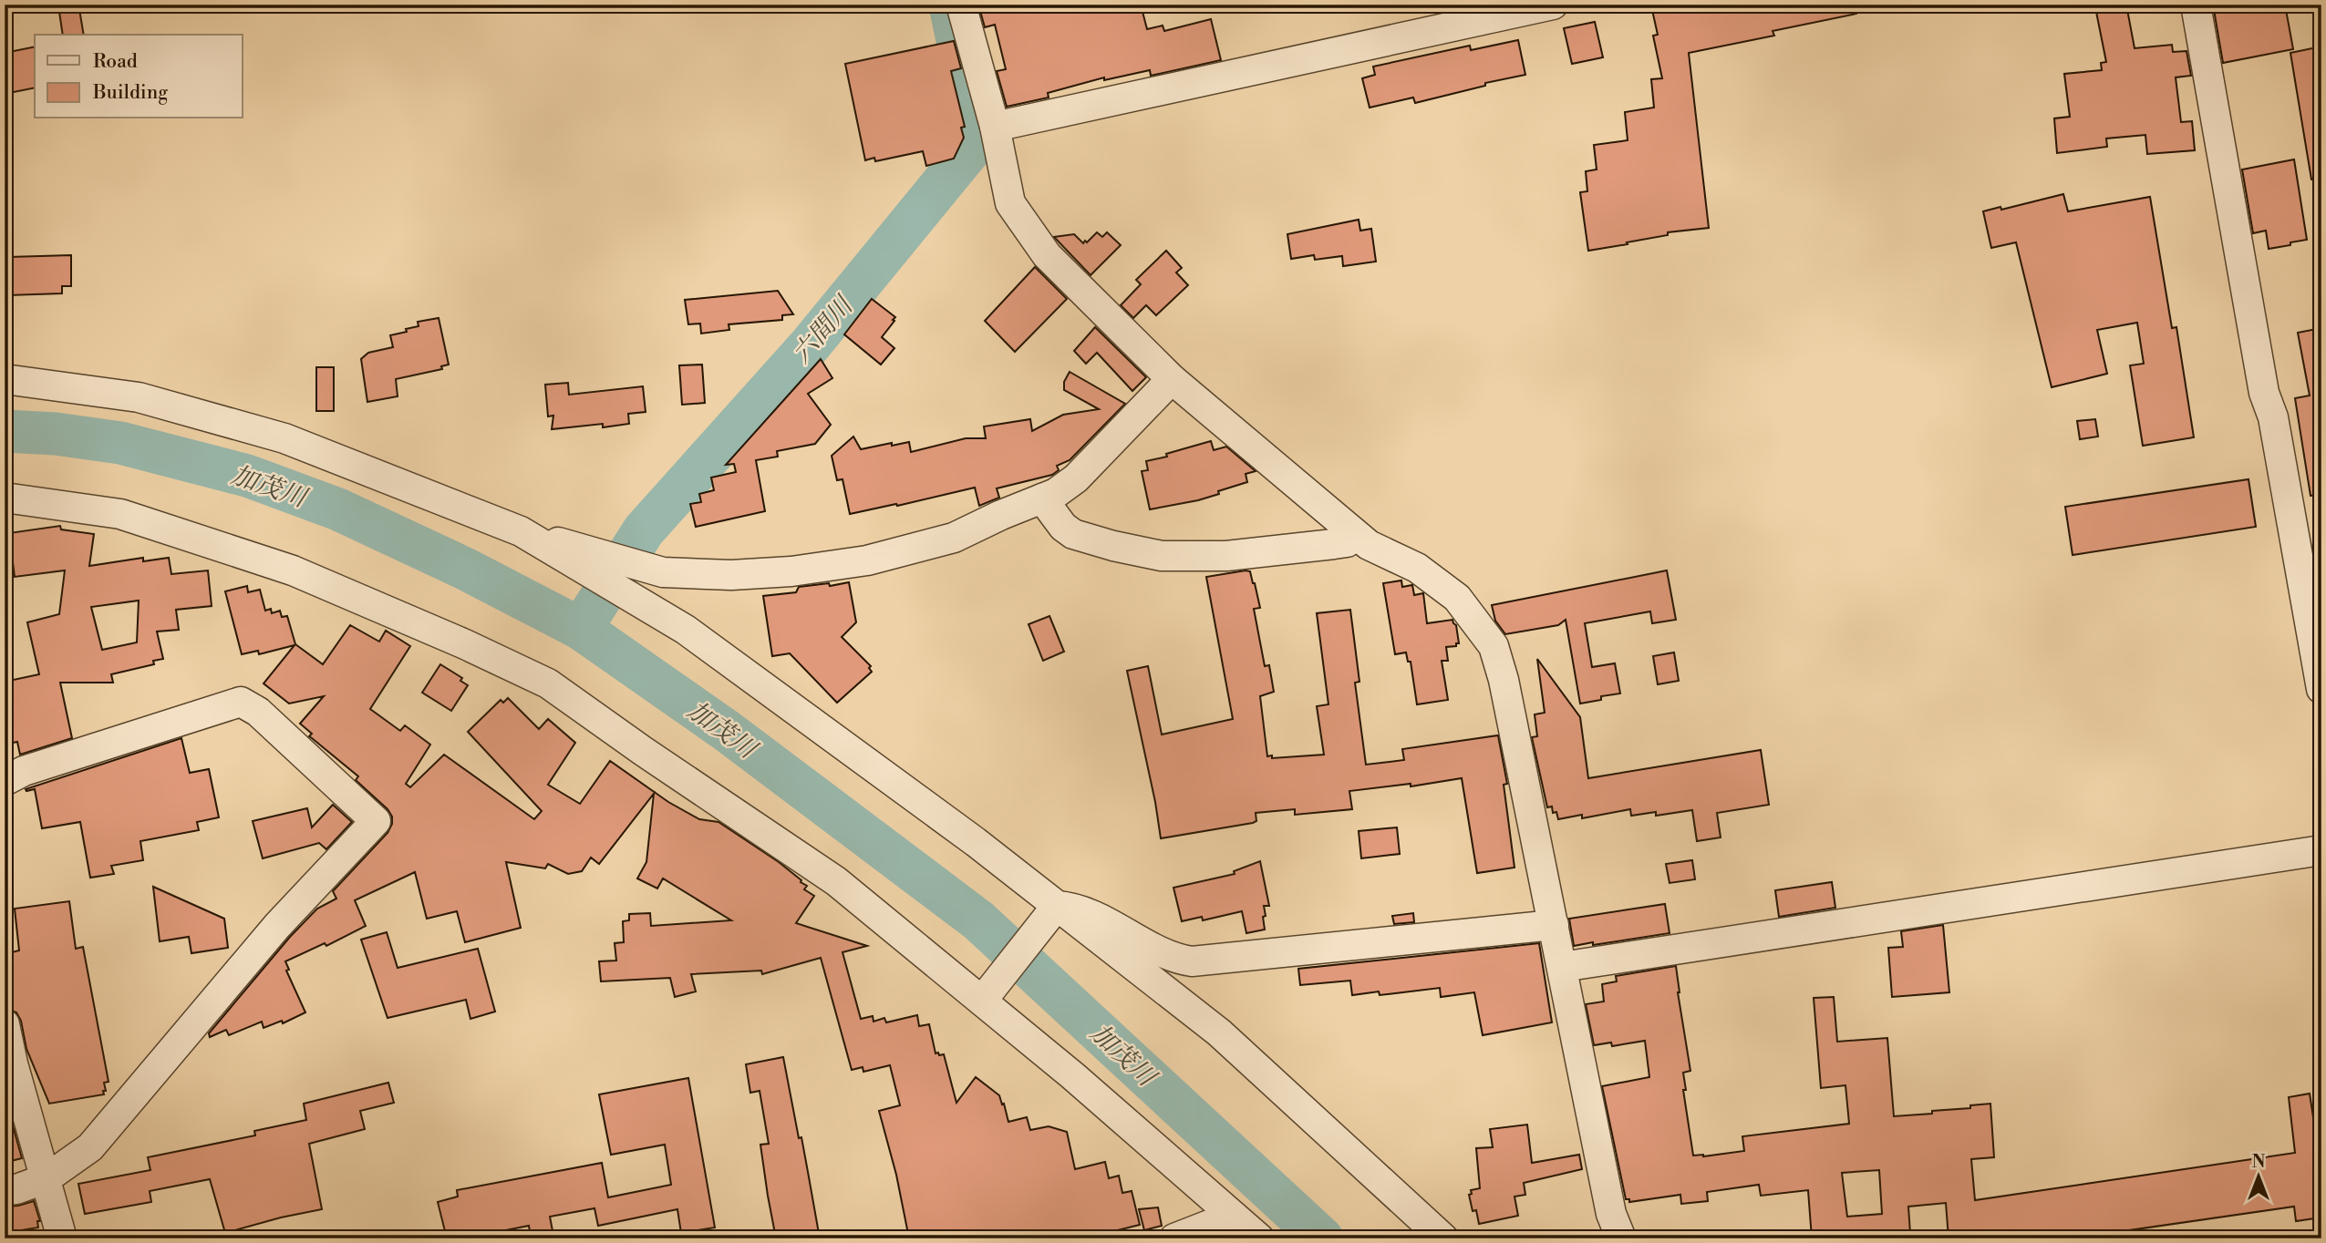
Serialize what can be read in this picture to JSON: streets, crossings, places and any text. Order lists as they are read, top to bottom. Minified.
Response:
{"water":["六間川","加茂川"],"legend":["Road","Building"],"north":"top"}
